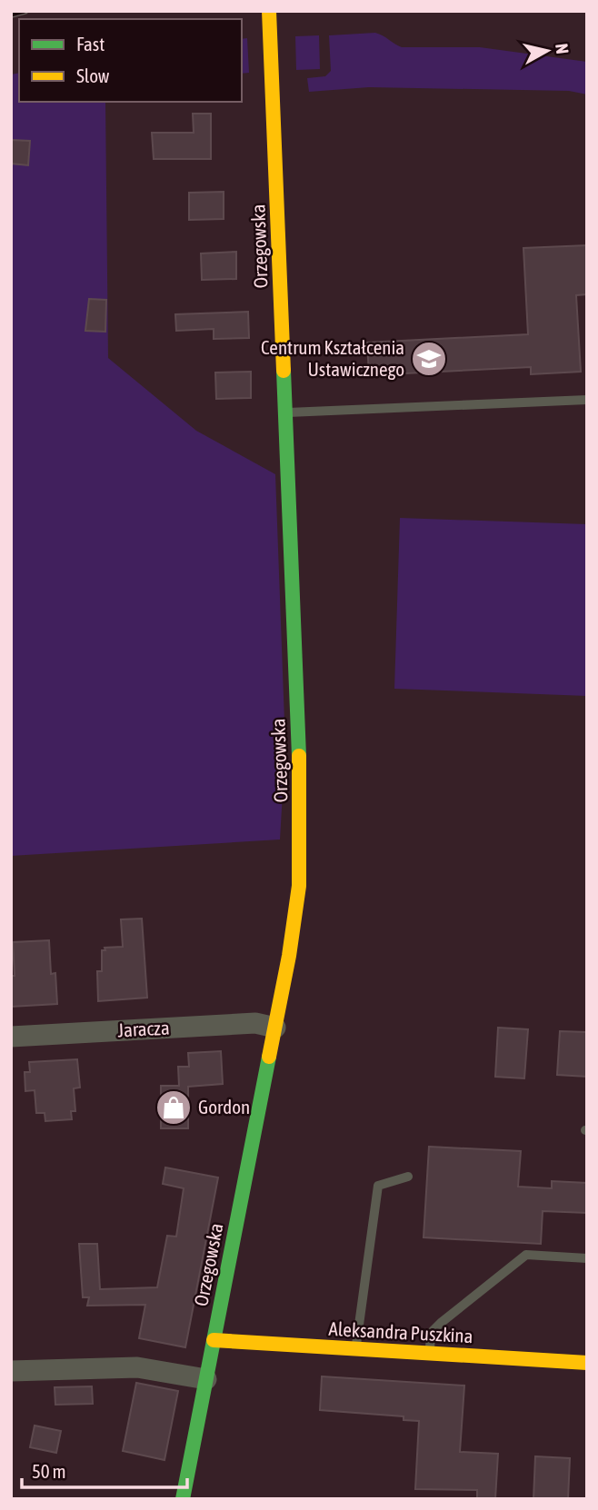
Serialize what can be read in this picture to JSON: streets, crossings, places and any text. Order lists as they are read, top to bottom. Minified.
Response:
{"streets":{"street":["Orzegowska","Jaracza","Aleksandra Puszkina"]},"crossings":[["Orzegowska","Jaracza"],["Orzegowska","Aleksandra Puszkina"]],"places":{"school or university":["Centrum Kształcenia Ustawicznego"],"shop":["Gordon"]},"legend":["Fast","Slow"],"scale_bar":"50 m","north":"right"}
